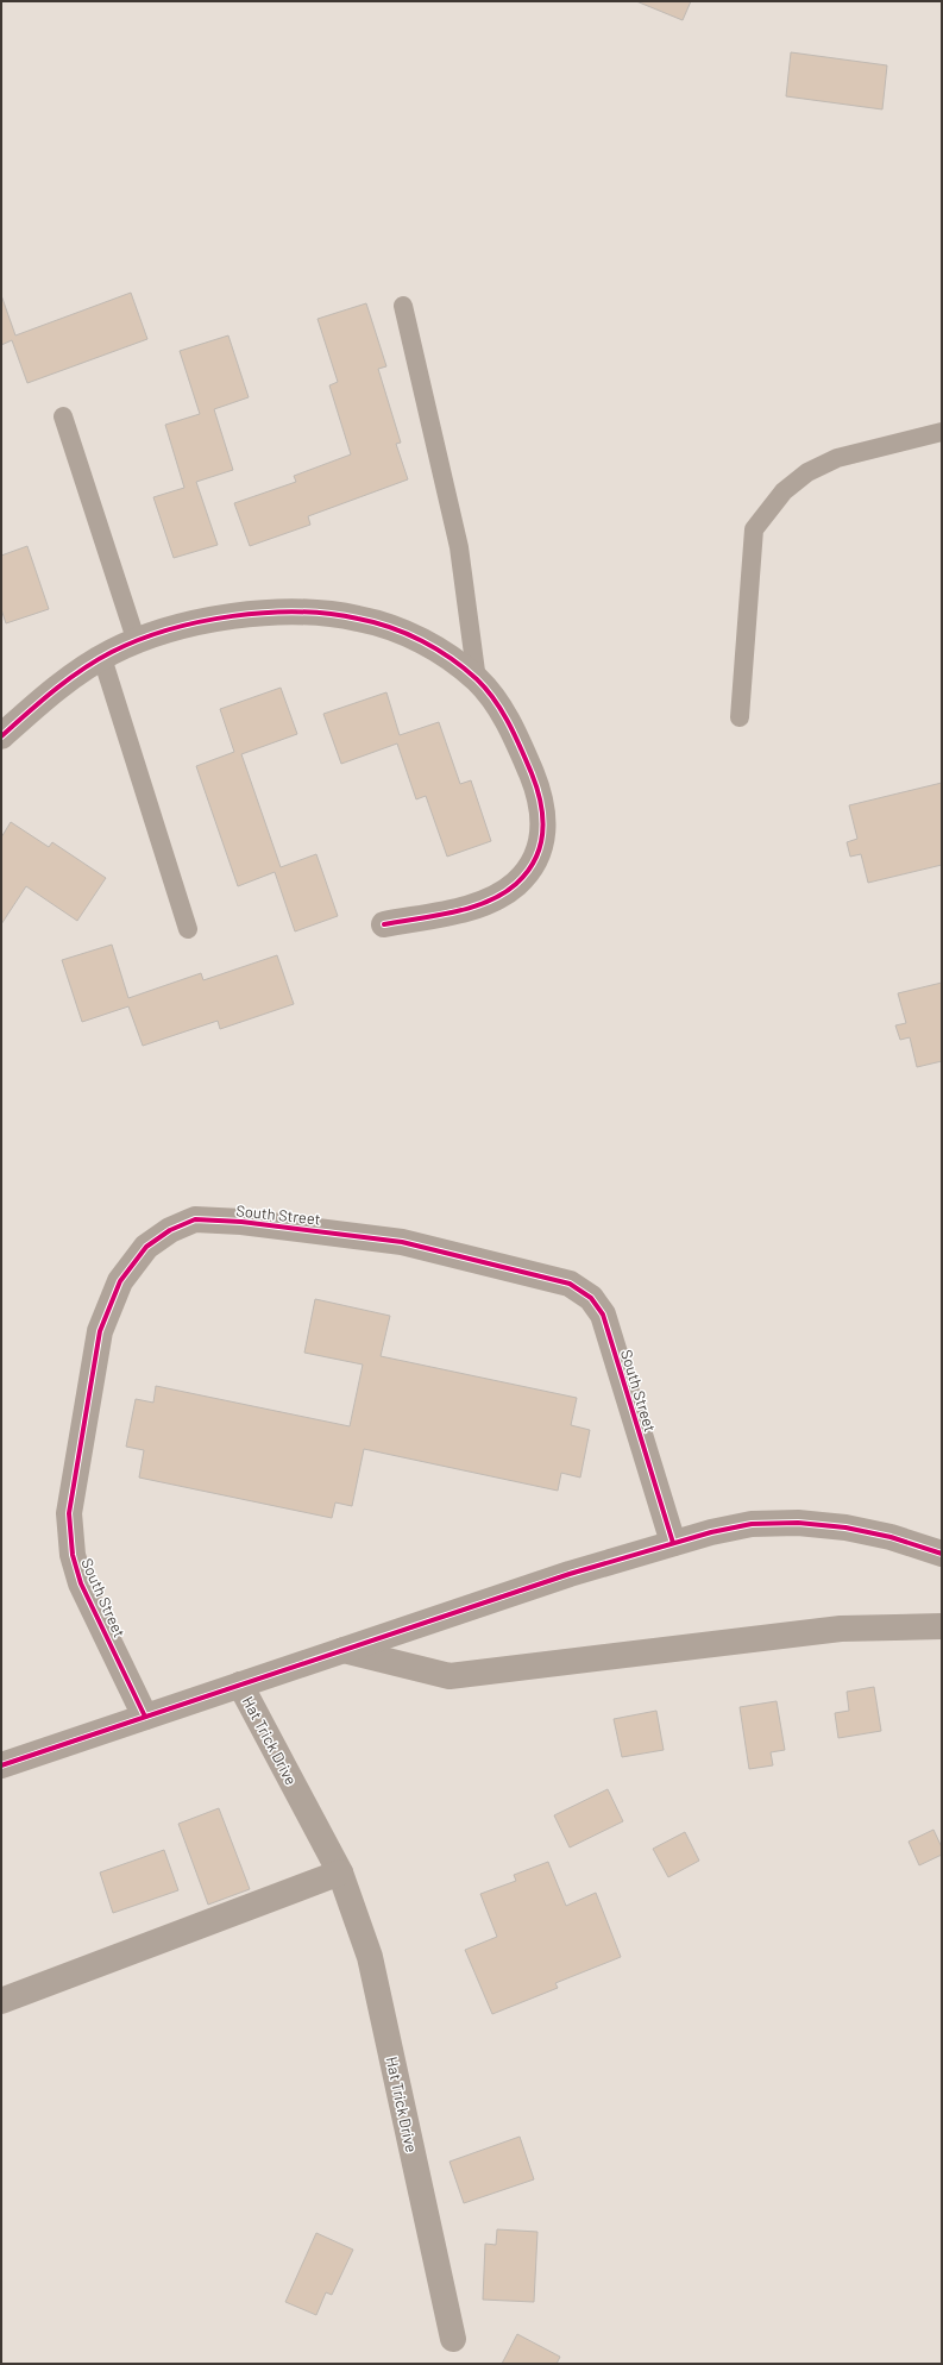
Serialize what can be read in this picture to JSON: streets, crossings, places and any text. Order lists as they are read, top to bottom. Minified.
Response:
{"streets":{"street":["South Street","Hat Trick Drive"]}}
